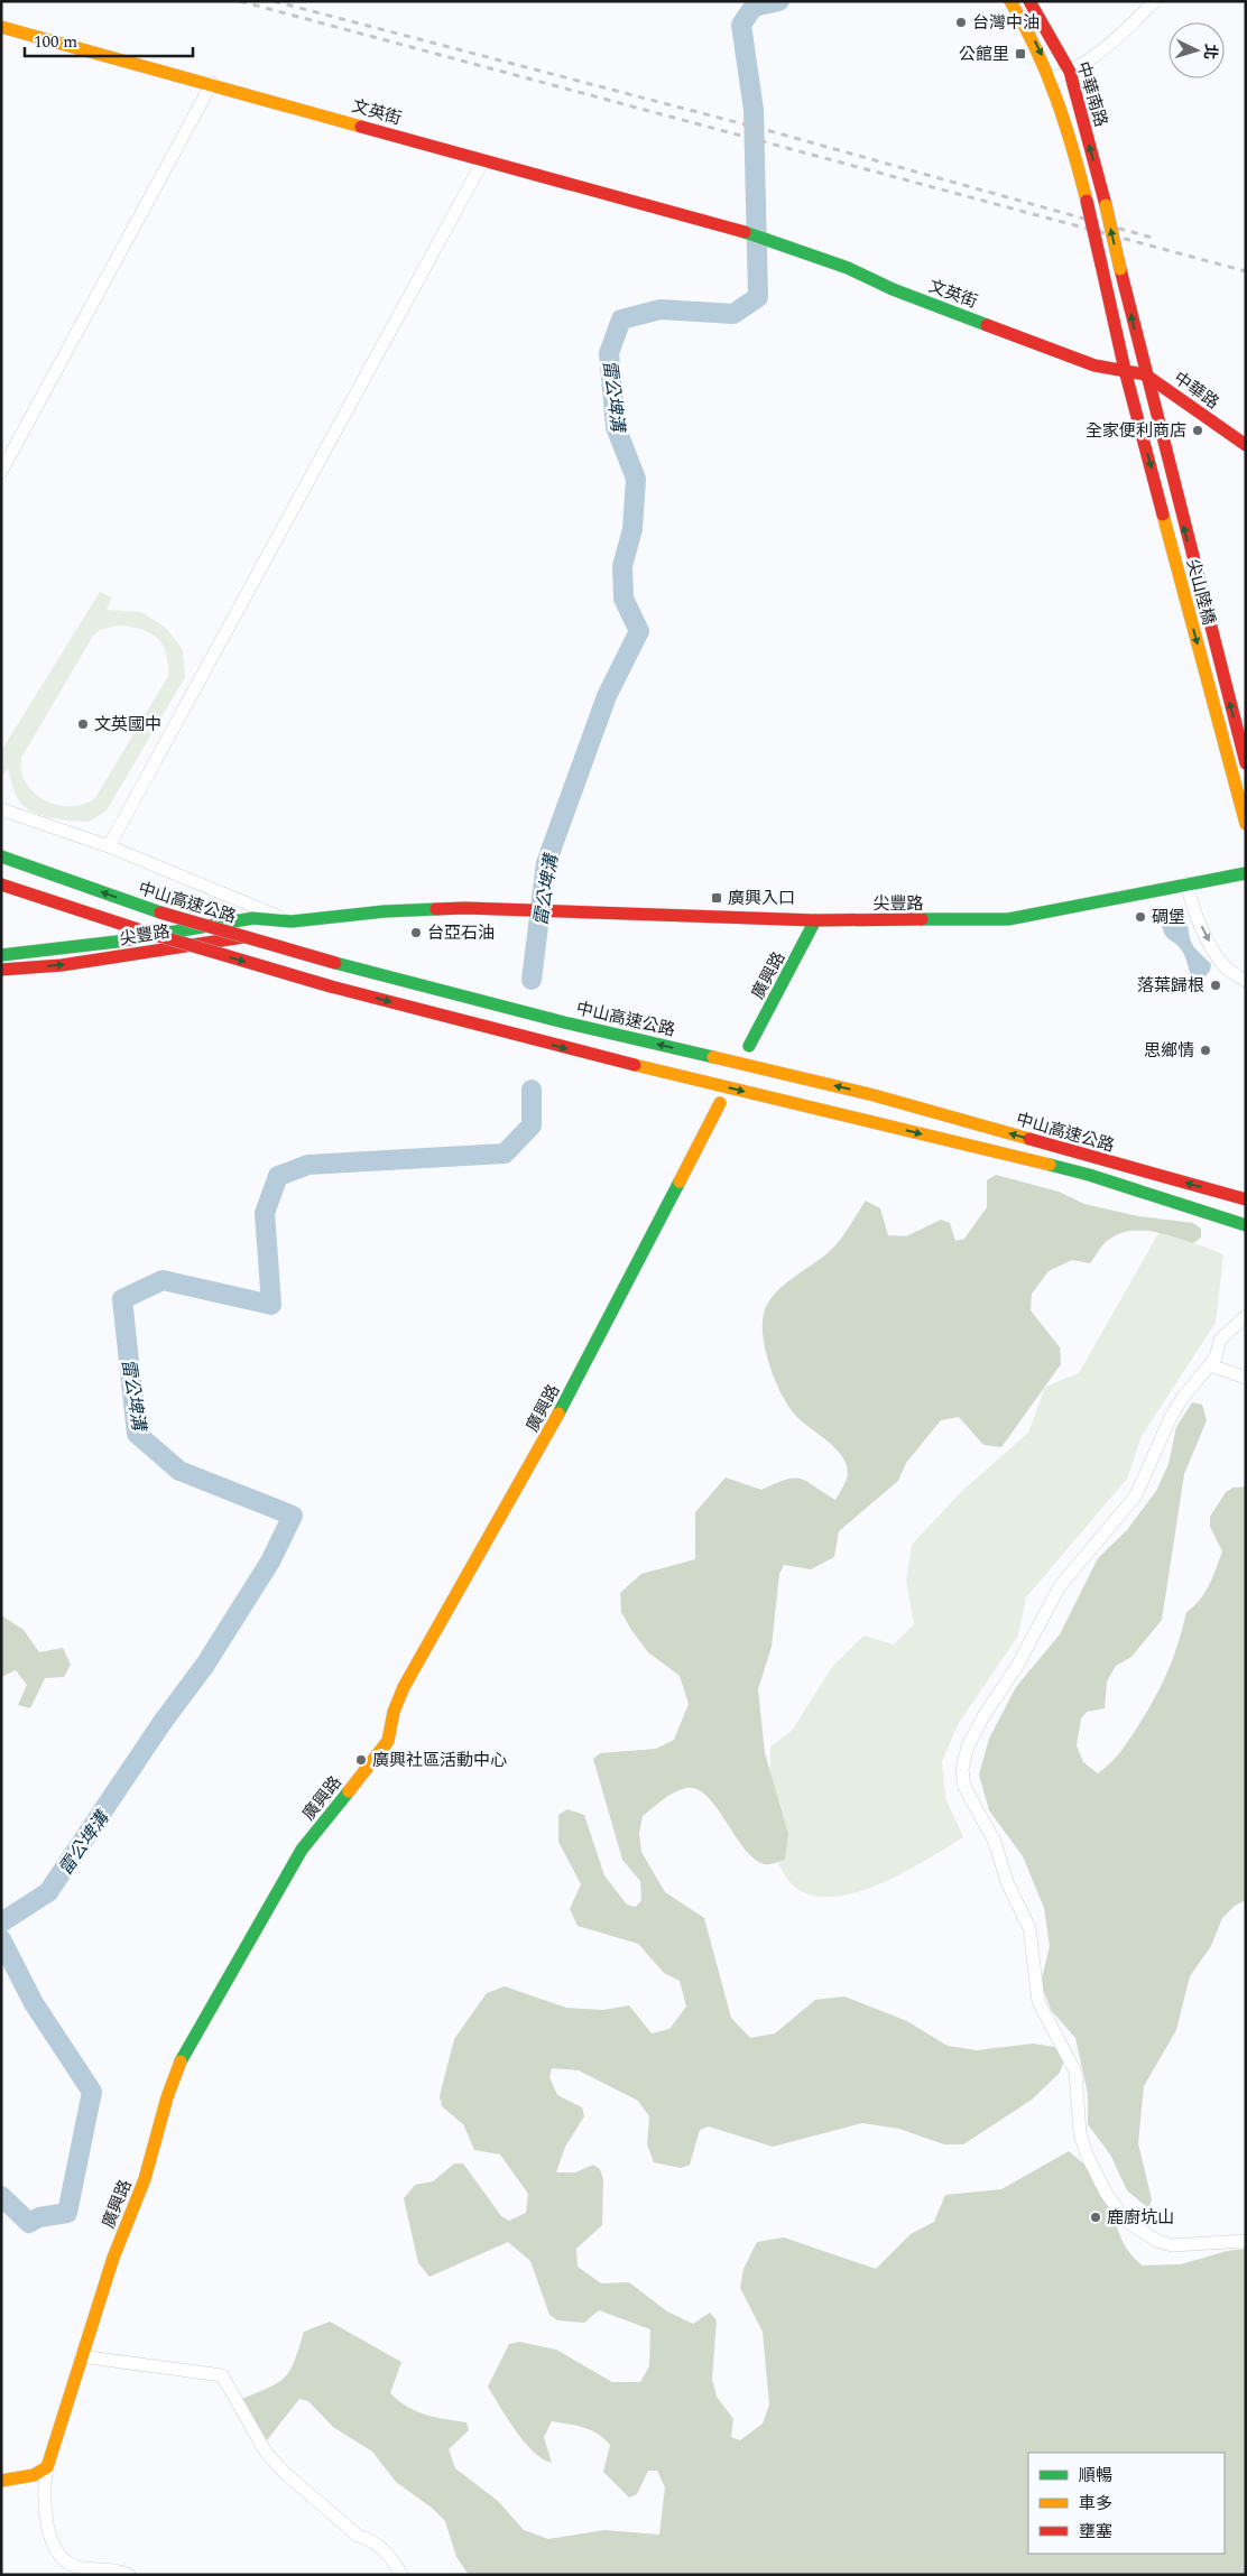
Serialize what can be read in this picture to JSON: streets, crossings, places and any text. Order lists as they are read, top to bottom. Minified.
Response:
{"streets":{"main road":["中華南路","文英街","中華路","尖山陸橋","中山高速公路","尖豐路","廣興路"]},"crossings":[["中華南路","文英街"],["中華南路","中華路"],["中華南路","尖山陸橋"],["文英街","中華路"],["文英街","尖山陸橋"],["中華路","尖山陸橋"],["尖豐路","廣興路"]],"water":["雷公埤溝"],"places":{"other":["台灣中油","全家便利商店","文英國中","碉堡","台亞石油","落葉歸根","思鄉情","廣興社區活動中心","鹿廚坑山"],"transit":["公館里","廣興入口"]},"legend":["順暢","車多","壅塞"],"scale_bar":"100 m","north":"right"}
